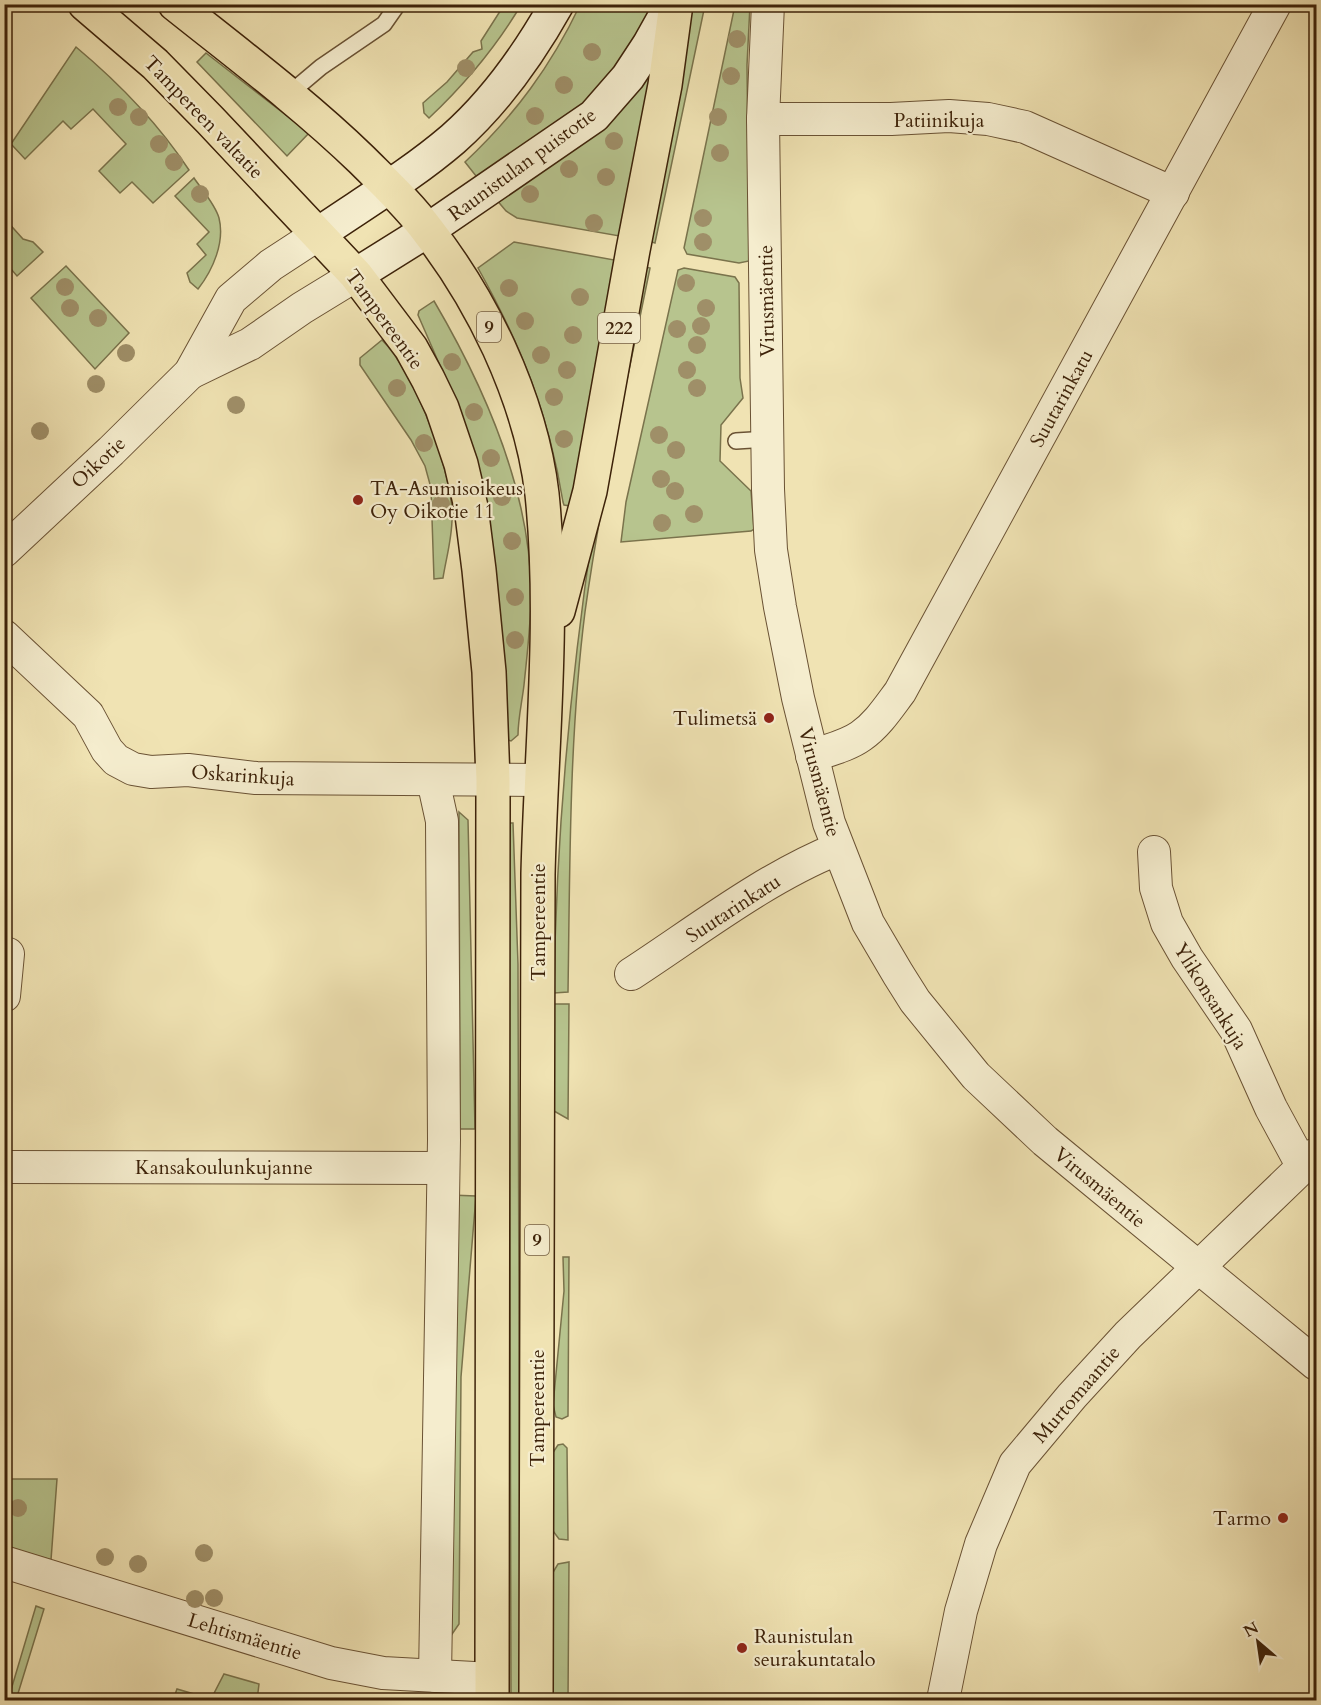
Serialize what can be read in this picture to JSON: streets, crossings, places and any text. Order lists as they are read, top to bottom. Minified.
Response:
{"streets":{"highway":["Tampereen valtatie","Tampereentie","9","222"],"main road":["Raunistulan puistotie"],"street":["Patiinikuja","Virusmäentie","Suutarinkatu","Oikotie","Oskarinkuja","Ylikonsankuja","Kansakoulunkujanne","Murtomaantie","Lehtismäentie"]},"crossings":[["Tampereen valtatie","Tampereentie"],["Tampereen valtatie","Oikotie"],["Patiinikuja","Virusmäentie"],["Patiinikuja","Suutarinkatu"],["Raunistulan puistotie","Tampereentie"],["Raunistulan puistotie","222"],["Raunistulan puistotie","Oikotie"],["Virusmäentie","Suutarinkatu"],["Virusmäentie","Murtomaantie"],["Tampereentie","9"],["Tampereentie","222"],["Tampereentie","Oikotie"],["Tampereentie","Oskarinkuja"],["Tampereentie","Lehtismäentie"],["Ylikonsankuja","Murtomaantie"]],"places":["TA-Asumisoikeus Oy Oikotie 11","Tulimetsä","Tarmo","Raunistulan seurakuntatalo"],"north":"top left"}
